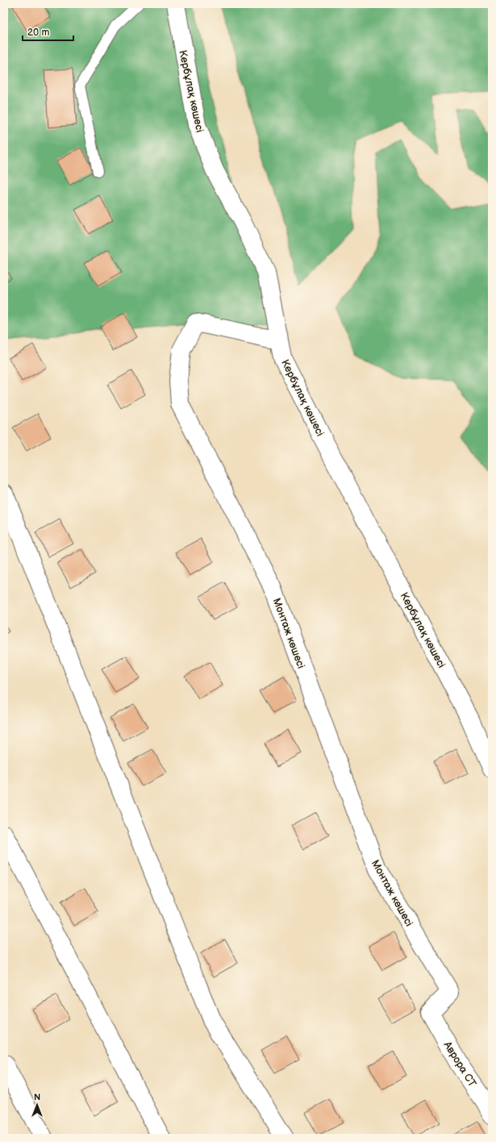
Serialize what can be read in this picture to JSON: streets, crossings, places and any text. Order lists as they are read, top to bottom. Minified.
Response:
{"streets":{"street":["Кербұлақ көшесі","Монтаж көшесі","Аврора СТ"]},"crossings":[["Кербұлақ көшесі","Монтаж көшесі"],["Монтаж көшесі","Аврора СТ"]],"scale_bar":"20 m","north":"top"}
